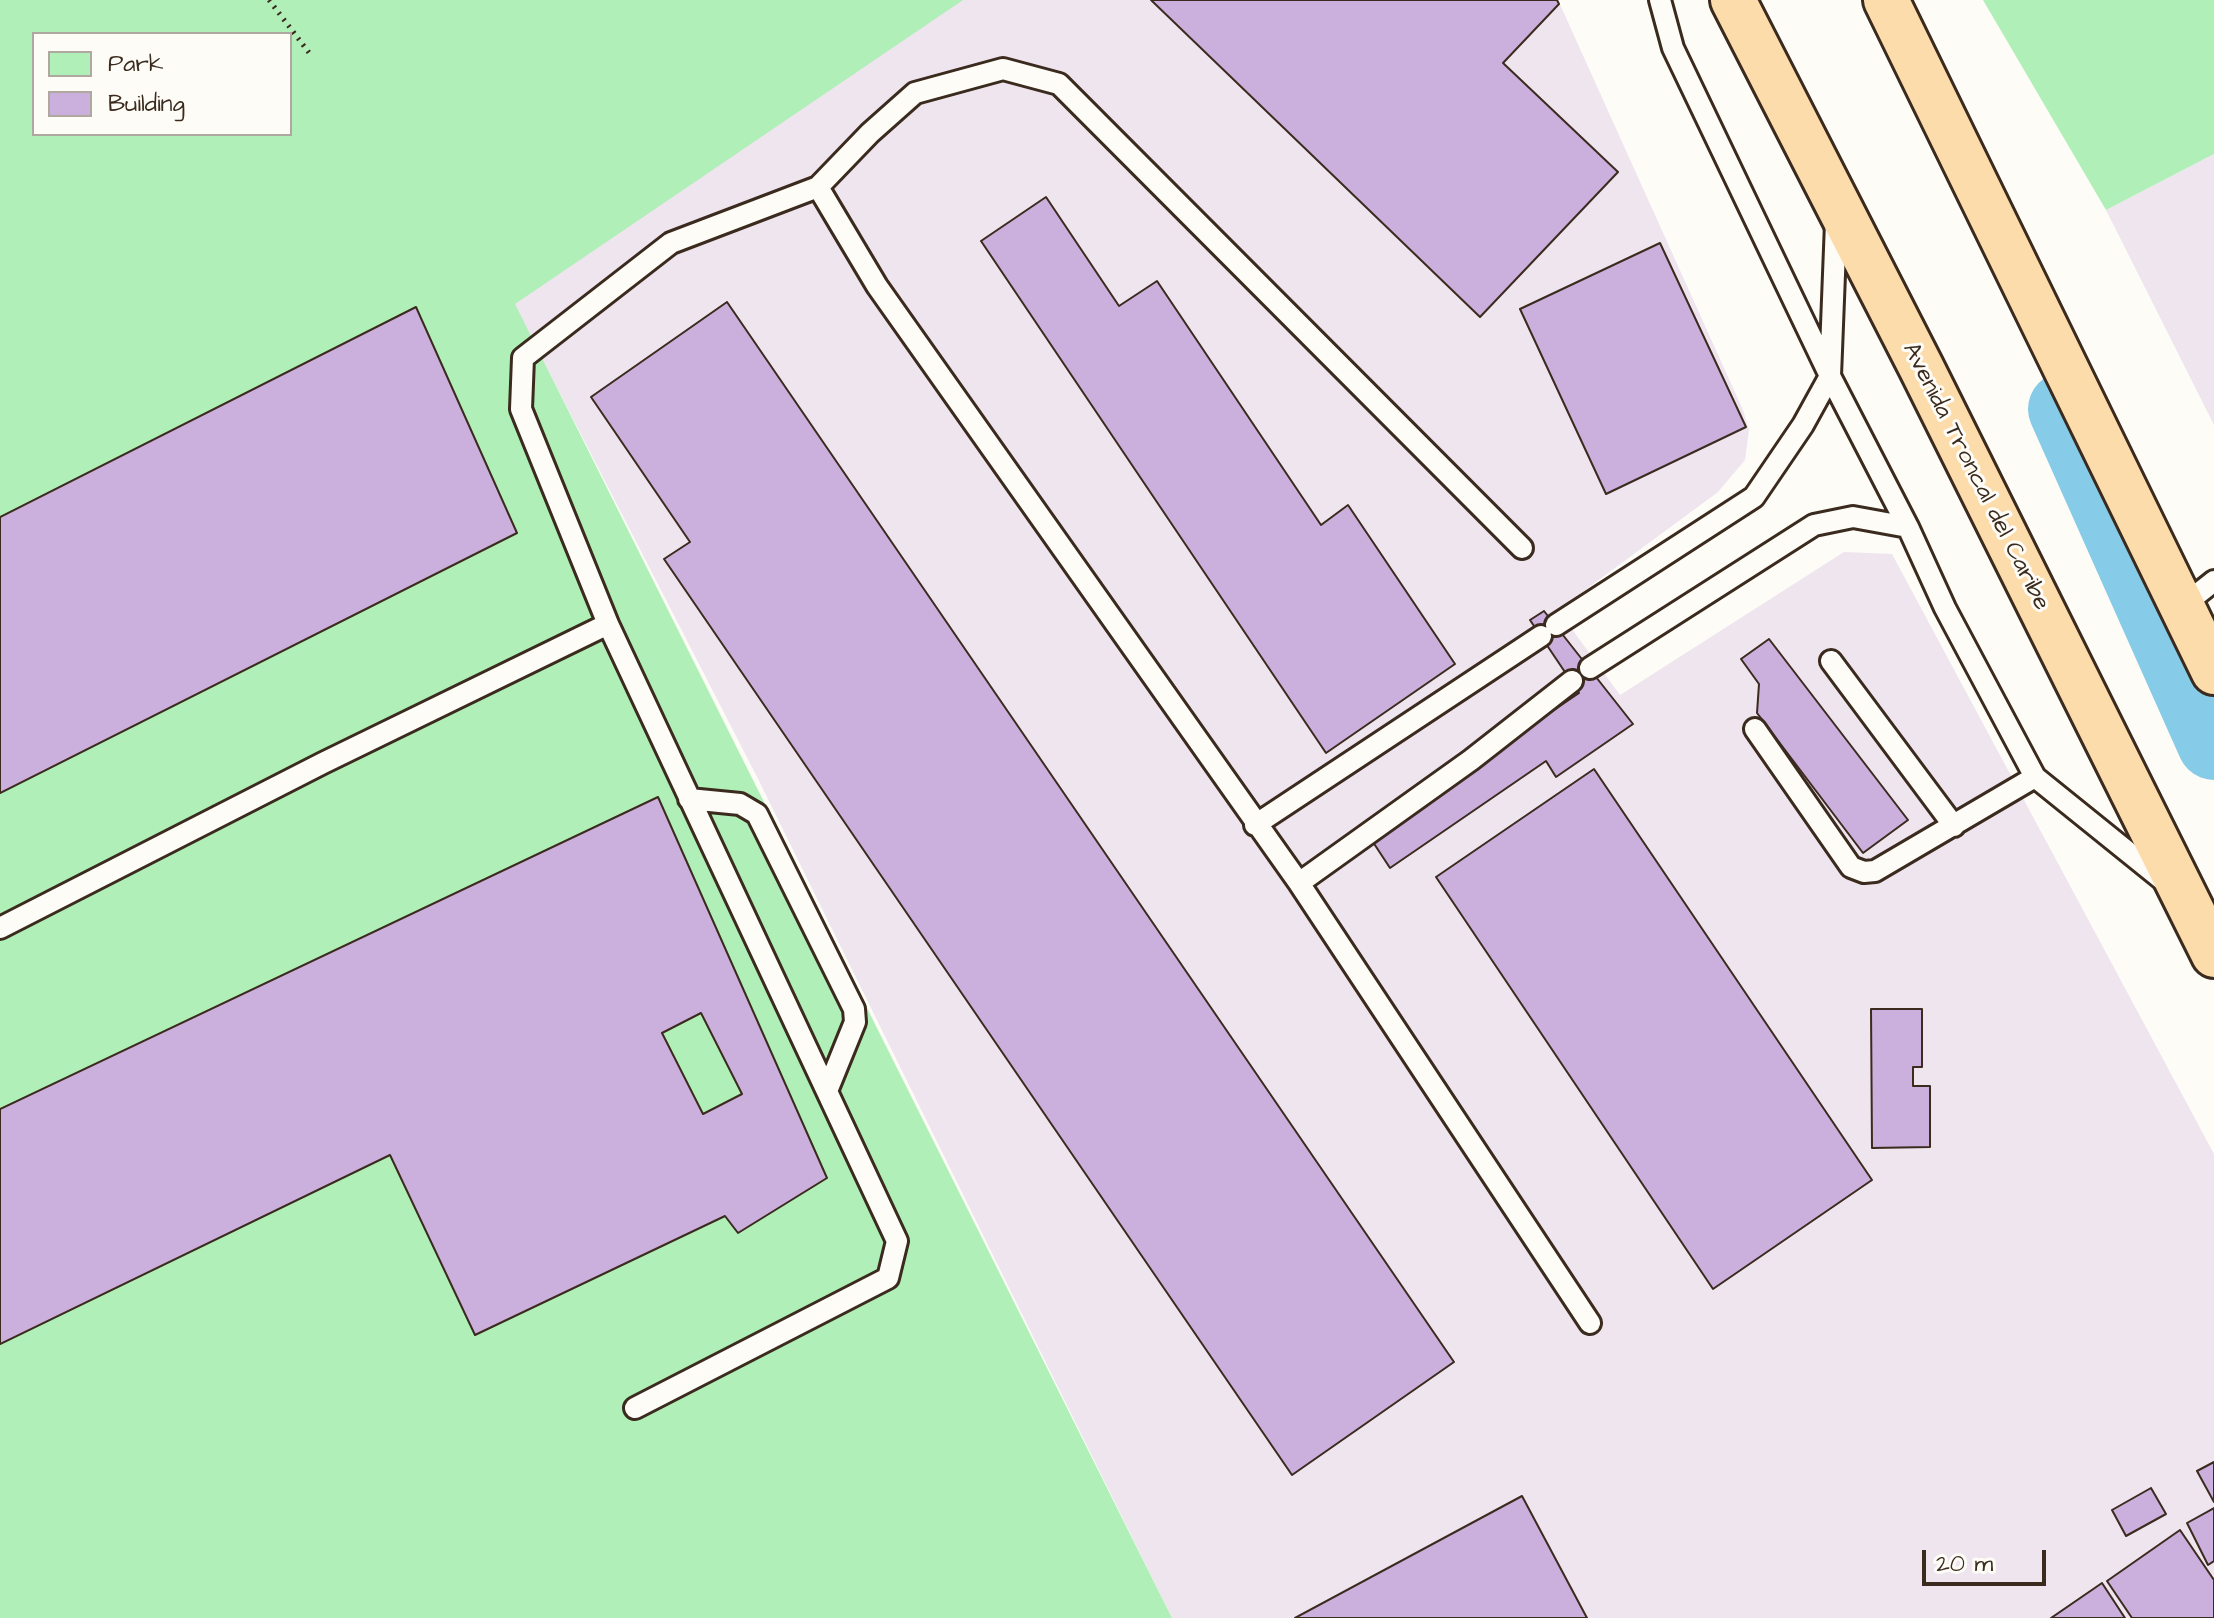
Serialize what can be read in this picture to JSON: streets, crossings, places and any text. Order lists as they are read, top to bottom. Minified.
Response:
{"streets":{"highway":["Avenida Troncal del Caribe"]},"legend":["Park","Building"],"scale_bar":"20 m"}
